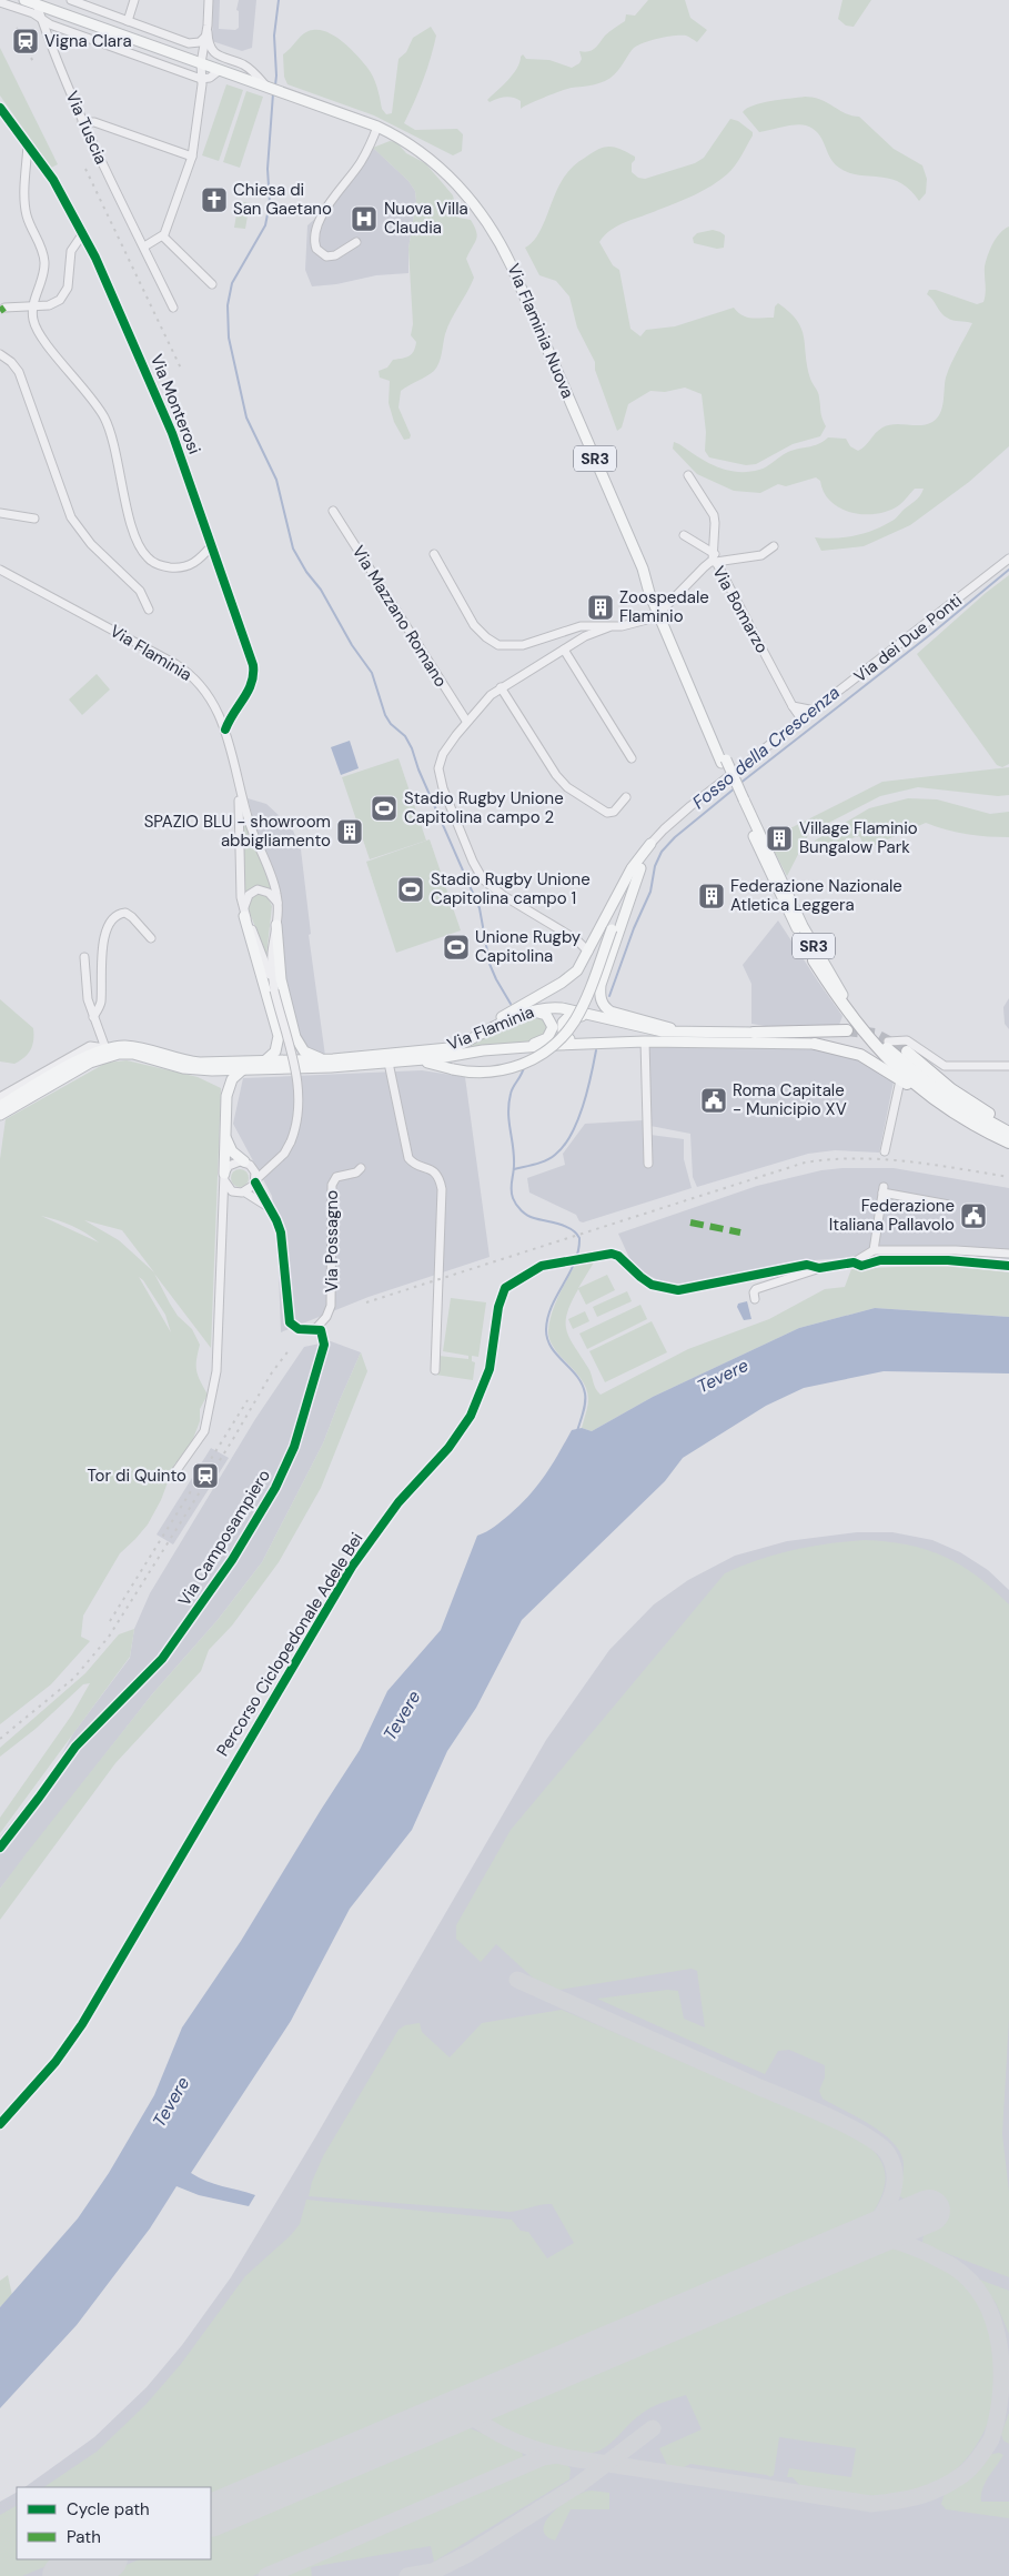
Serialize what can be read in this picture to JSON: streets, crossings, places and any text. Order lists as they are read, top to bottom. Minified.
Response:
{"streets":{"highway":["SR3"],"main road":["Via Flaminia Nuova","Via Flaminia"],"street":["Via Tuscia","Via Monterosi","Via Bomarzo","Via Mazzano Romano","Via dei Due Ponti","Via Possagno","Via Camposampiero"],"cycle path":["Percorso Ciclopedonale Adele Bei"]},"crossings":[["Via Tuscia","Via Flaminia Nuova"],["Via Flaminia Nuova","SR3"],["Via Flaminia Nuova","Via Bomarzo"],["Via Monterosi","Via Flaminia"],["Via Bomarzo","Via Mazzano Romano"],["Via Bomarzo","Via dei Due Ponti"],["Via Possagno","Via Camposampiero"]],"water":["Fosso della Crescenza","Tevere"],"places":{"station":["Vigna Clara","Tor di Quinto"],"church":["Chiesa di San Gaetano"],"hospital":["Nuova Villa Claudia"],"building":["Zoospedale Flaminio","SPAZIO BLU - showroom abbigliamento","Village Flaminio Bungalow Park","Federazione Nazionale Atletica Leggera"],"sports":["Stadio Rugby Unione Capitolina campo 2","Stadio Rugby Unione Capitolina campo 1","Unione Rugby Capitolina"],"public building":["Roma Capitale - Municipio XV","Federazione Italiana Pallavolo"]},"legend":["Cycle path","Path"]}
